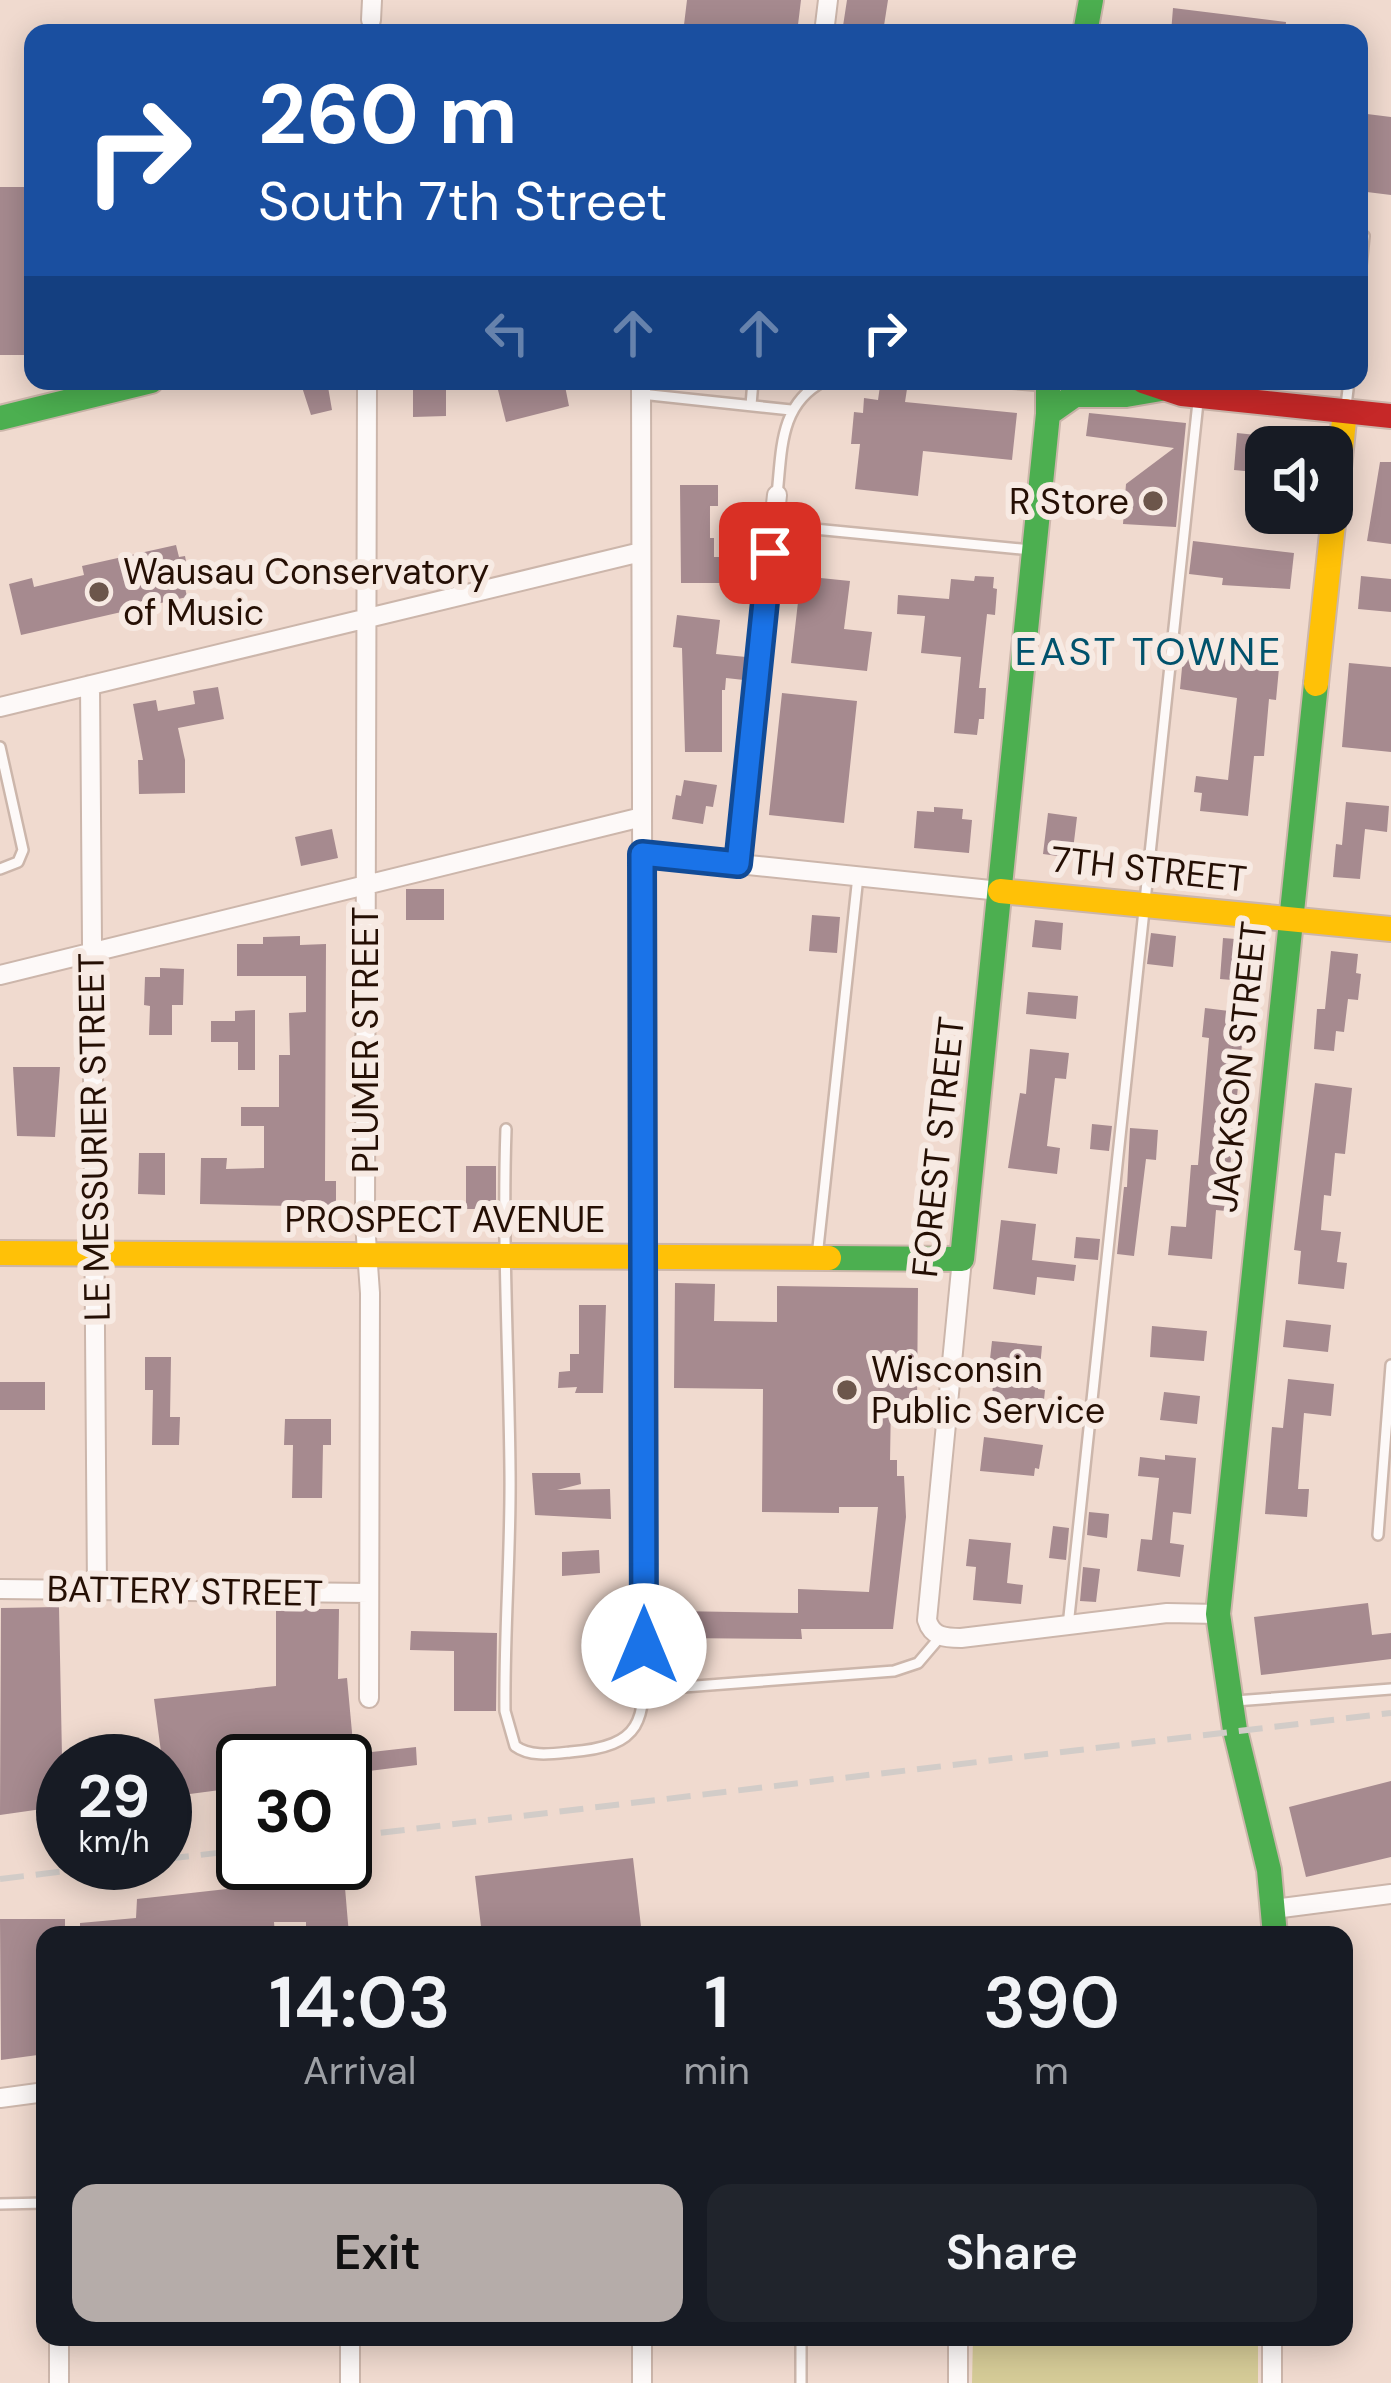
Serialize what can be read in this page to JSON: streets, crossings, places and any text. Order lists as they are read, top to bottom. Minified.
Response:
{"streets":{"street":["7TH STREET","PLUMER STREET","JACKSON STREET","LE MESSURIER STREET","FOREST STREET","PROSPECT AVENUE","BATTERY STREET"]},"crossings":[["7TH STREET","JACKSON STREET"],["7TH STREET","FOREST STREET"],["PLUMER STREET","PROSPECT AVENUE"],["PLUMER STREET","BATTERY STREET"],["LE MESSURIER STREET","PROSPECT AVENUE"],["LE MESSURIER STREET","BATTERY STREET"],["FOREST STREET","PROSPECT AVENUE"]],"districts":["EAST TOWNE"],"places":["R Store","Wausau Conservatory of Music","Wisconsin Public Service"],"page":{"turn":["260 m","South 7th Street"],"speed":"29 km/h","limit":"30","eta":["14:03","Arrival","1","min","390","m"],"buttons":["Exit","Share"]}}
